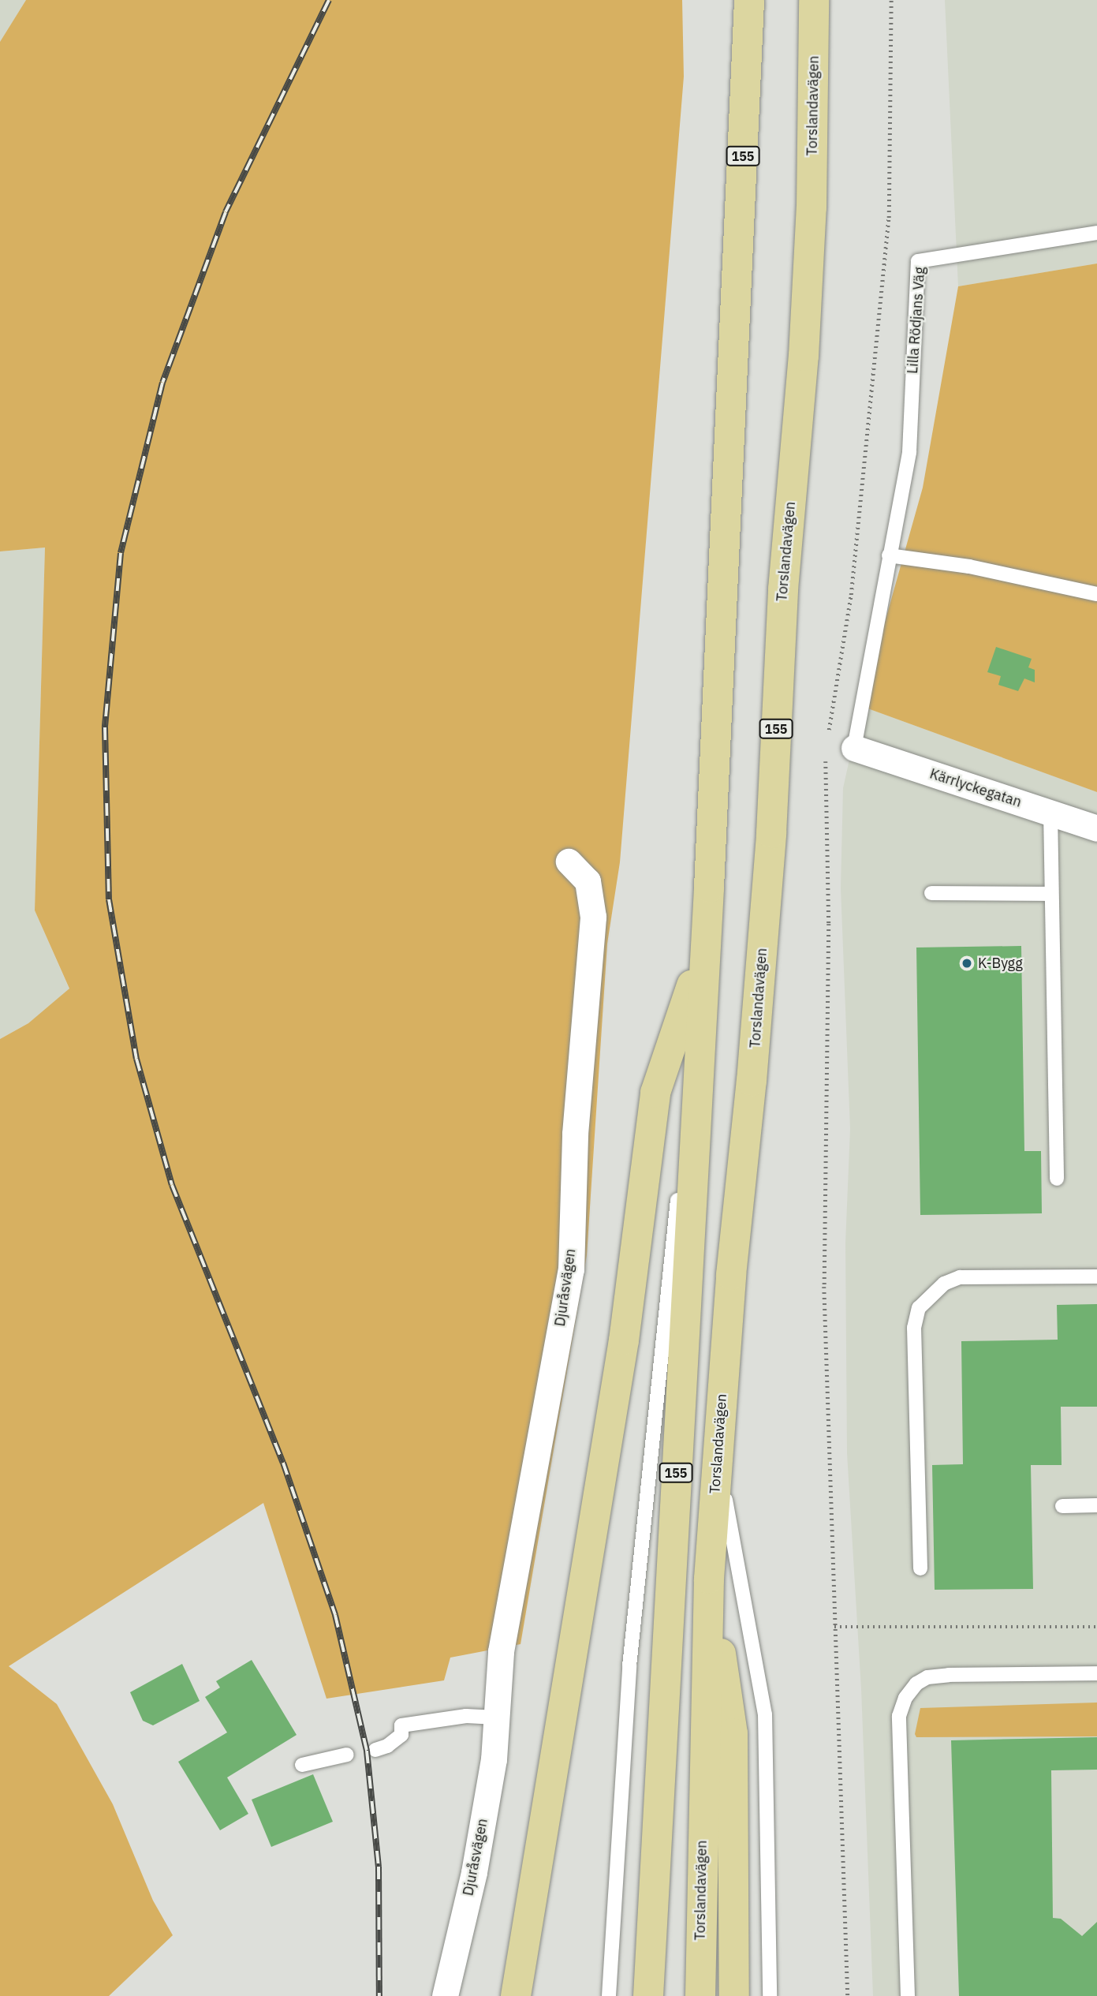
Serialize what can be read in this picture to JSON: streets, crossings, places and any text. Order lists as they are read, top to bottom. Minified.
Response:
{"streets":{"main road":["Torslandavägen","155"],"street":["Kärrlyckegatan","Djuråsvägen"],"lane":["Lilla Rödjans Väg"]},"crossings":[["Lilla Rödjans Väg","Kärrlyckegatan"]],"places":["K-Bygg"]}
